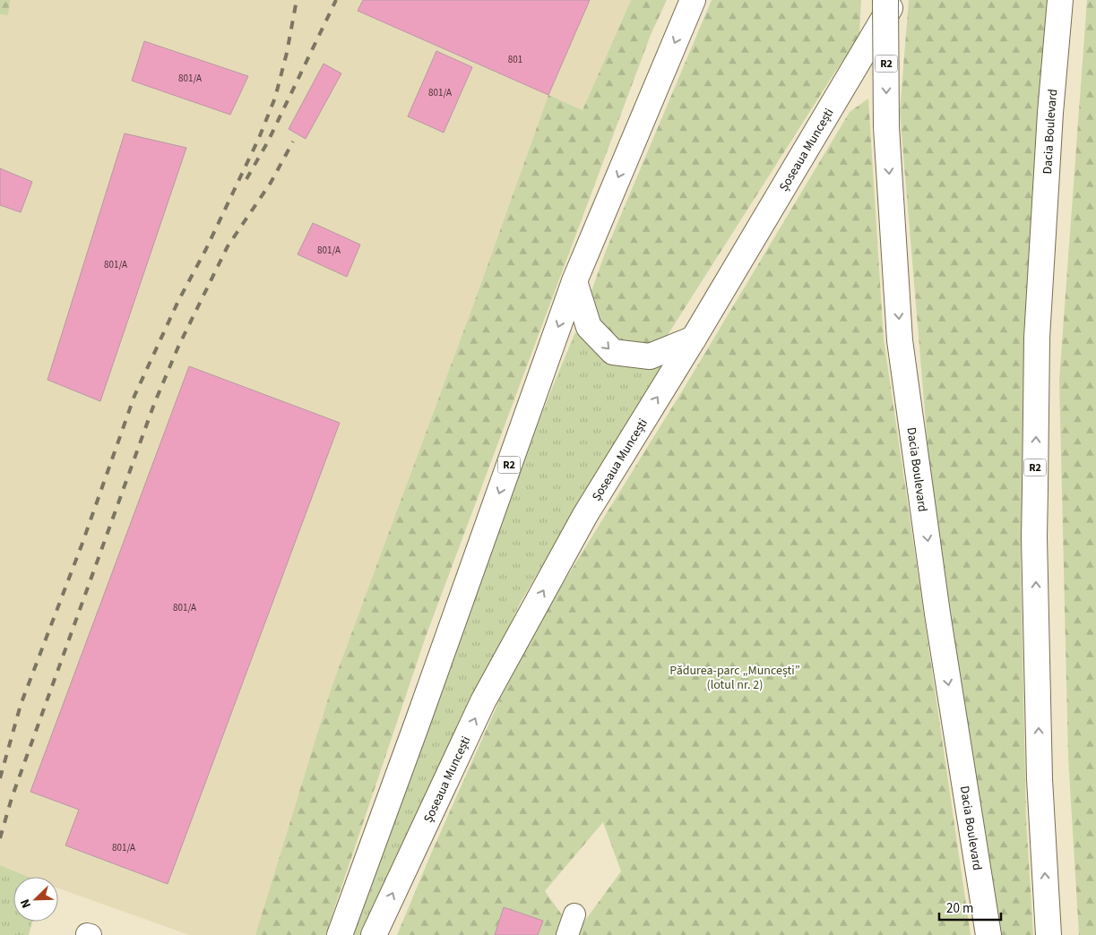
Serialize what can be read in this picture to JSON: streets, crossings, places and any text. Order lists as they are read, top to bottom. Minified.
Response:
{"streets":{"main road":["R2","Dacia Boulevard","Șoseaua Muncești"]},"parks":["Pădurea-parc „Muncești” (lotul nr. 2)"],"house_numbers":["801","801/A","801/A","801/A","801/A","801/A","801/A"],"scale_bar":"20 m","north":"bottom left"}
